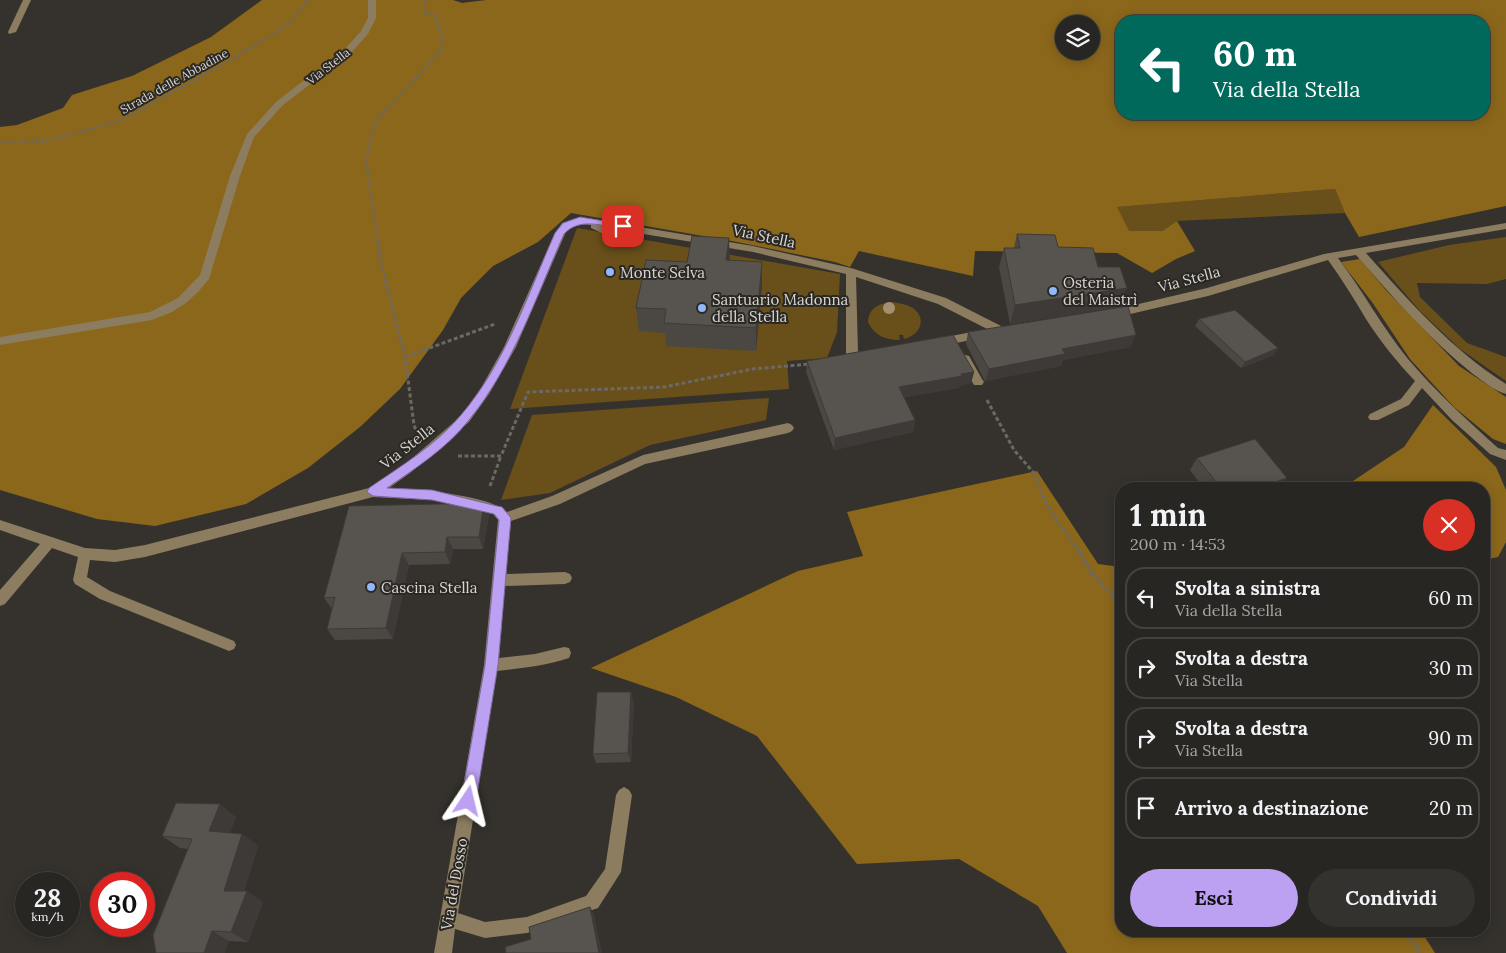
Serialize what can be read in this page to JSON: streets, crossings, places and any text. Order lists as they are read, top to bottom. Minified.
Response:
{"streets":{"street":["Via Stella","Via del Dosso"],"path":["Strada delle Abbadine"]},"places":["Monte Selva","Osteria del Maistrì","Santuario Madonna della Stella","Cascina Stella"],"page":{"turn":["60 m","Via della Stella"],"heading":["1 min","200 m · 14:53"],"list":[{"name":"Svolta a sinistra","note":"Via della Stella","value":"60 m"},{"name":"Svolta a destra","note":"Via Stella","value":"30 m"},{"name":"Svolta a destra","note":"Via Stella","value":"90 m"},{"name":"Arrivo a destinazione","value":"20 m"}],"buttons":["Esci","Condividi"],"speed":"28 km/h","limit":"30"}}
